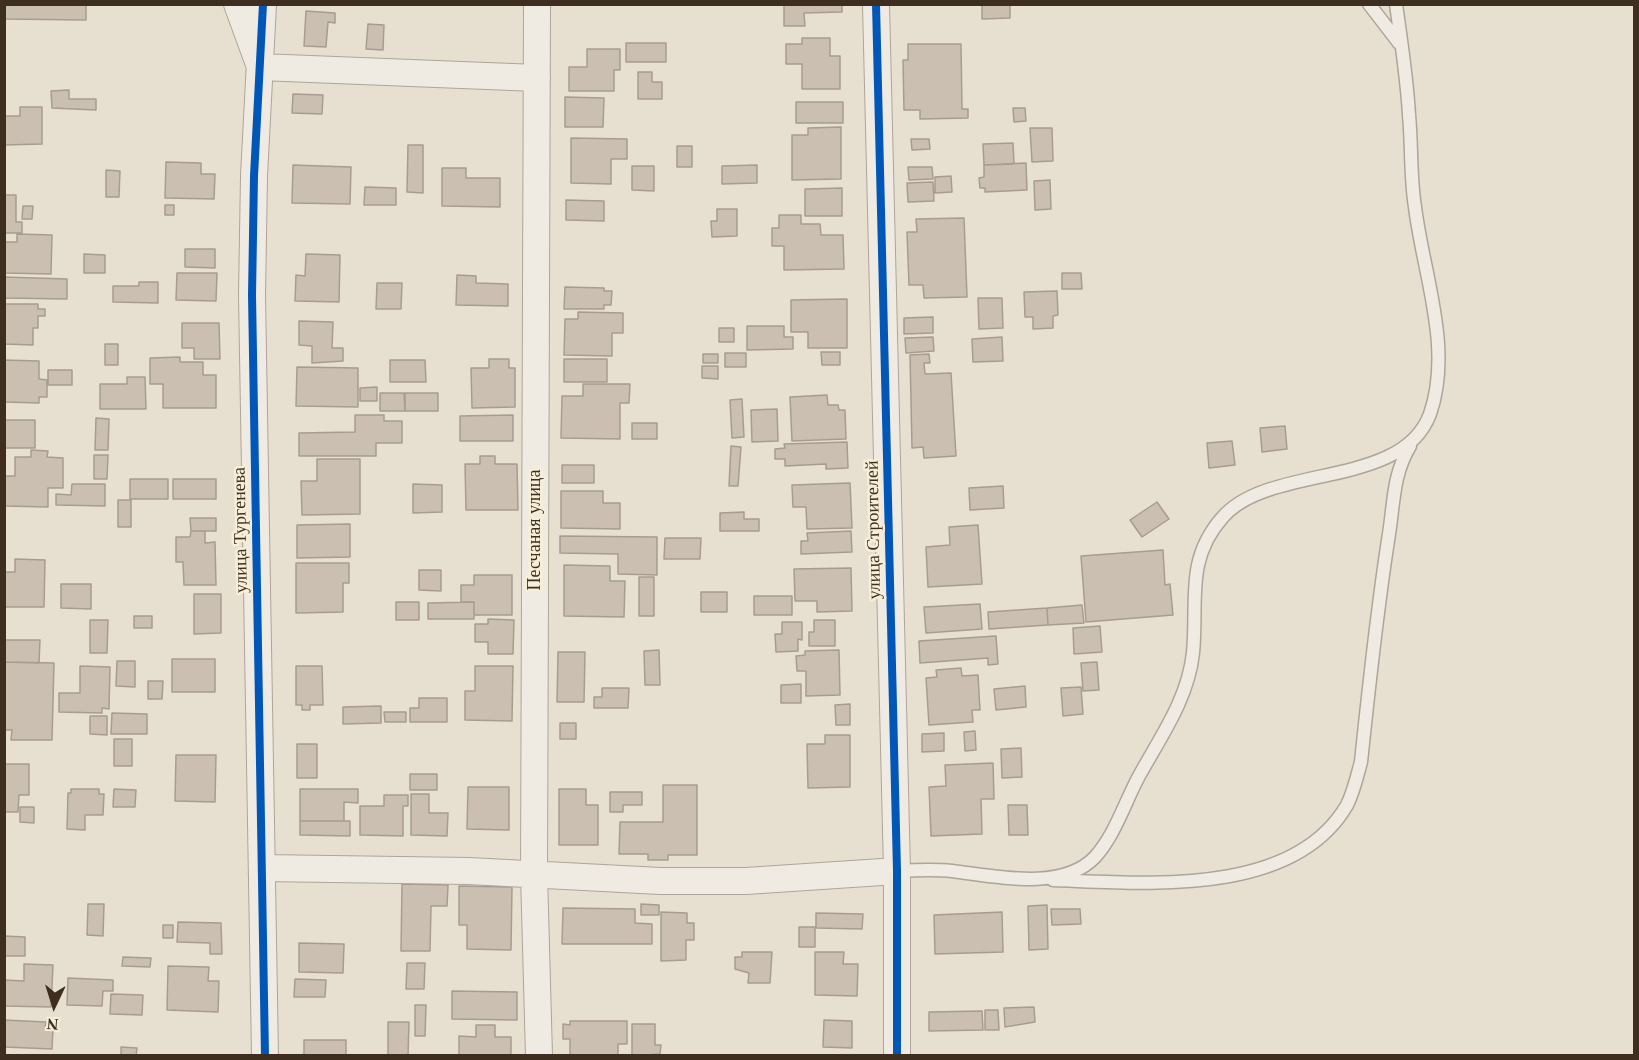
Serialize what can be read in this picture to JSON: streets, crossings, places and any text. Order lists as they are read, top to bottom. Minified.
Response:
{"streets":{"street":["улица Тургенева","Песчаная улица","улица Строителей"]},"north":"bottom"}
